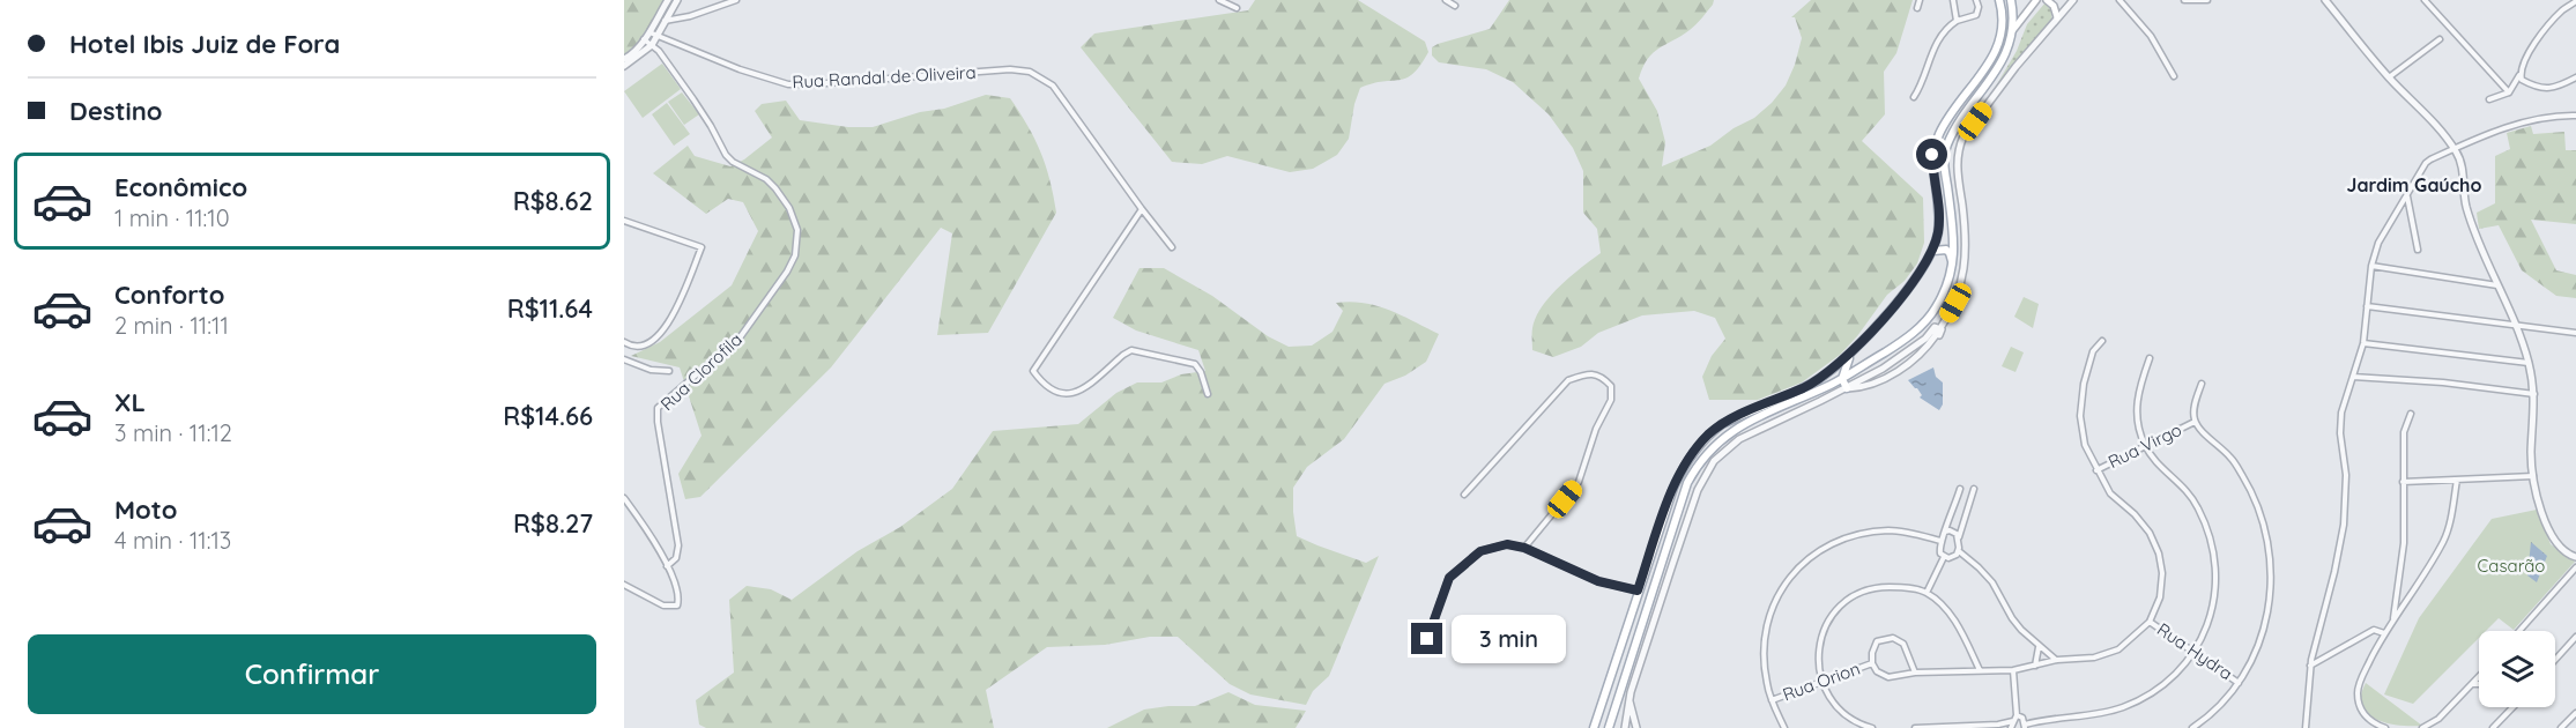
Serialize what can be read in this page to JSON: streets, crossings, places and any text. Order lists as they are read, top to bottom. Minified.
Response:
{"streets":{"street":["Rua Randal de Oliveira","Rua Clorofila","Rua Virgo","Rua Hydra","Rua Orion"]},"districts":["Jardim Gaúcho"],"parks":["Casarão"],"page":{"banner":["Hotel Ibis Juiz de Fora","Destino"],"list":[{"name":"Econômico","note":"1 min · 11:10","value":"R$8.62"},{"name":"Conforto","note":"2 min · 11:11","value":"R$11.64"},{"name":"XL","note":"3 min · 11:12","value":"R$14.66"},{"name":"Moto","note":"4 min · 11:13","value":"R$8.27"}],"bubble":"3 min","buttons":"Confirmar"}}
